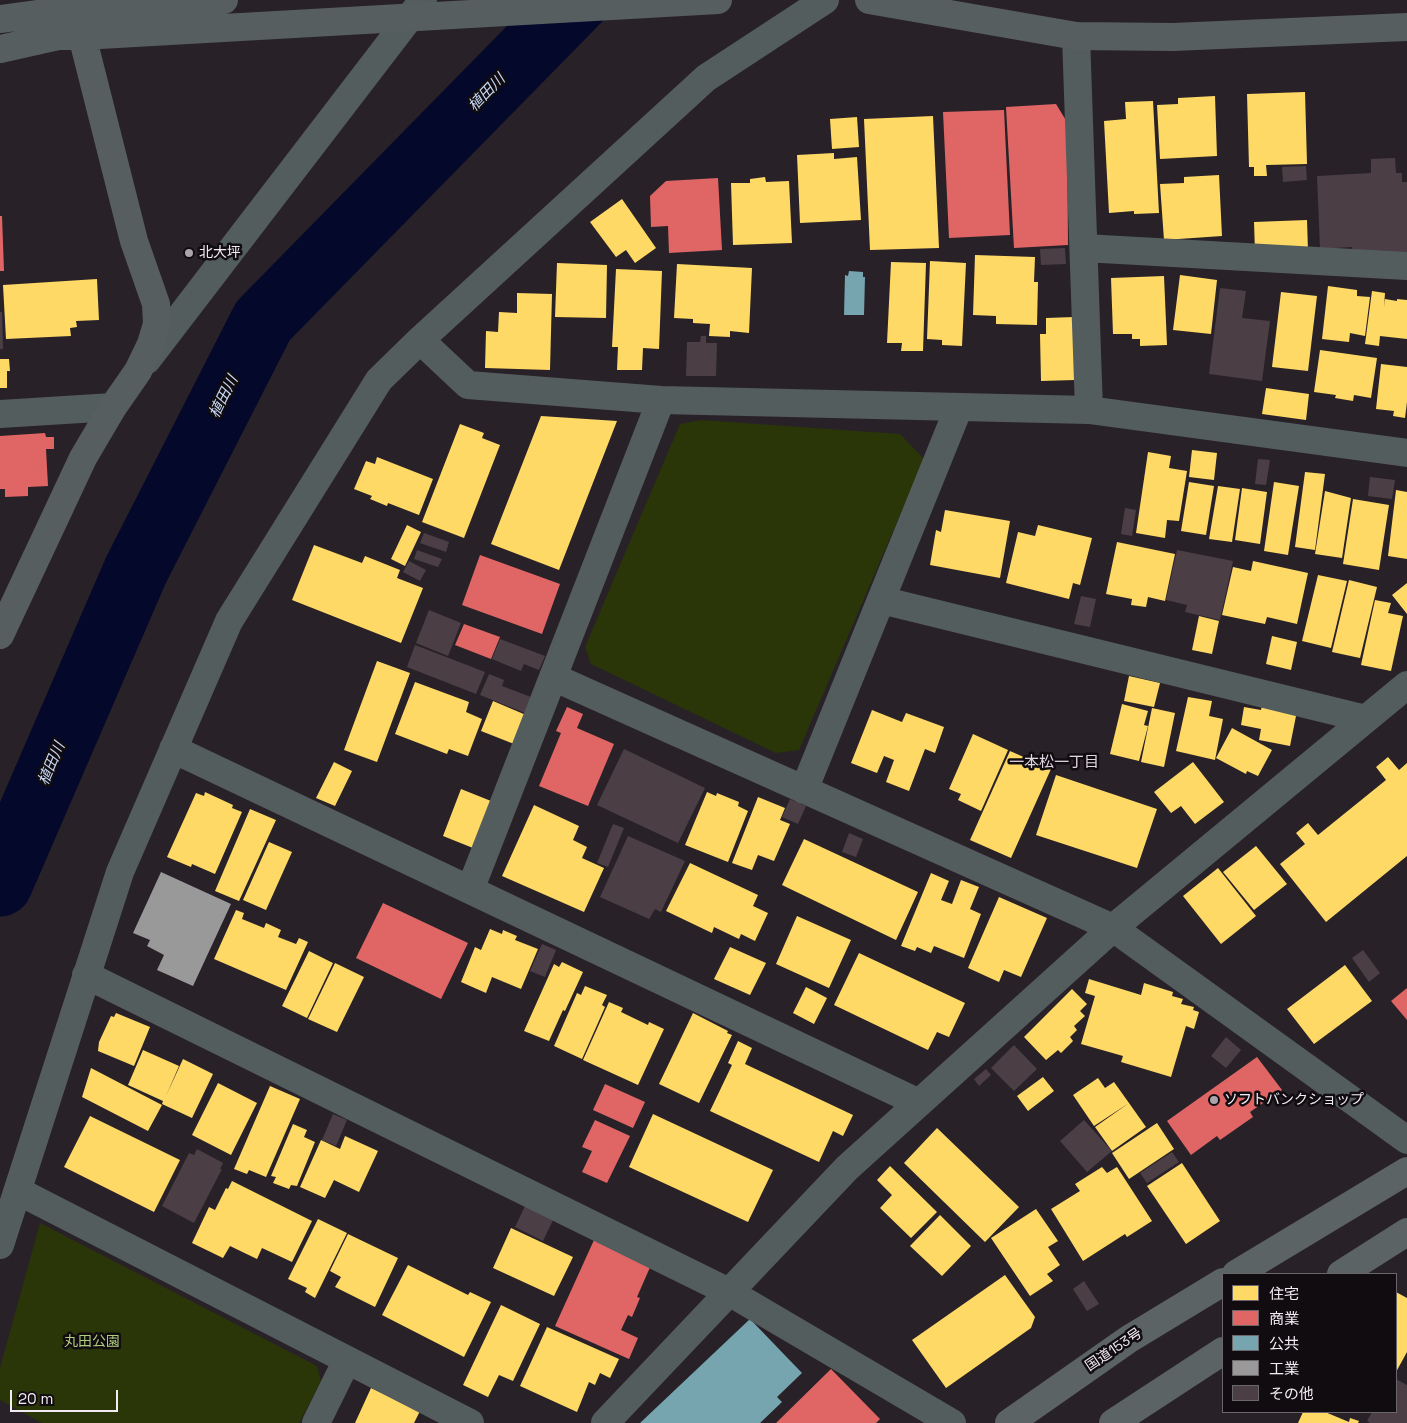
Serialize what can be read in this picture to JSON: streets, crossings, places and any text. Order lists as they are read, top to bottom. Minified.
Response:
{"streets":{"highway":["国道153号"]},"districts":["一本松一丁目"],"water":["植田川"],"parks":["丸田公園"],"places":["北大坪","ソフトバンクショップ"],"legend":["住宅","商業","公共","工業","その他"],"scale_bar":"20 m"}
